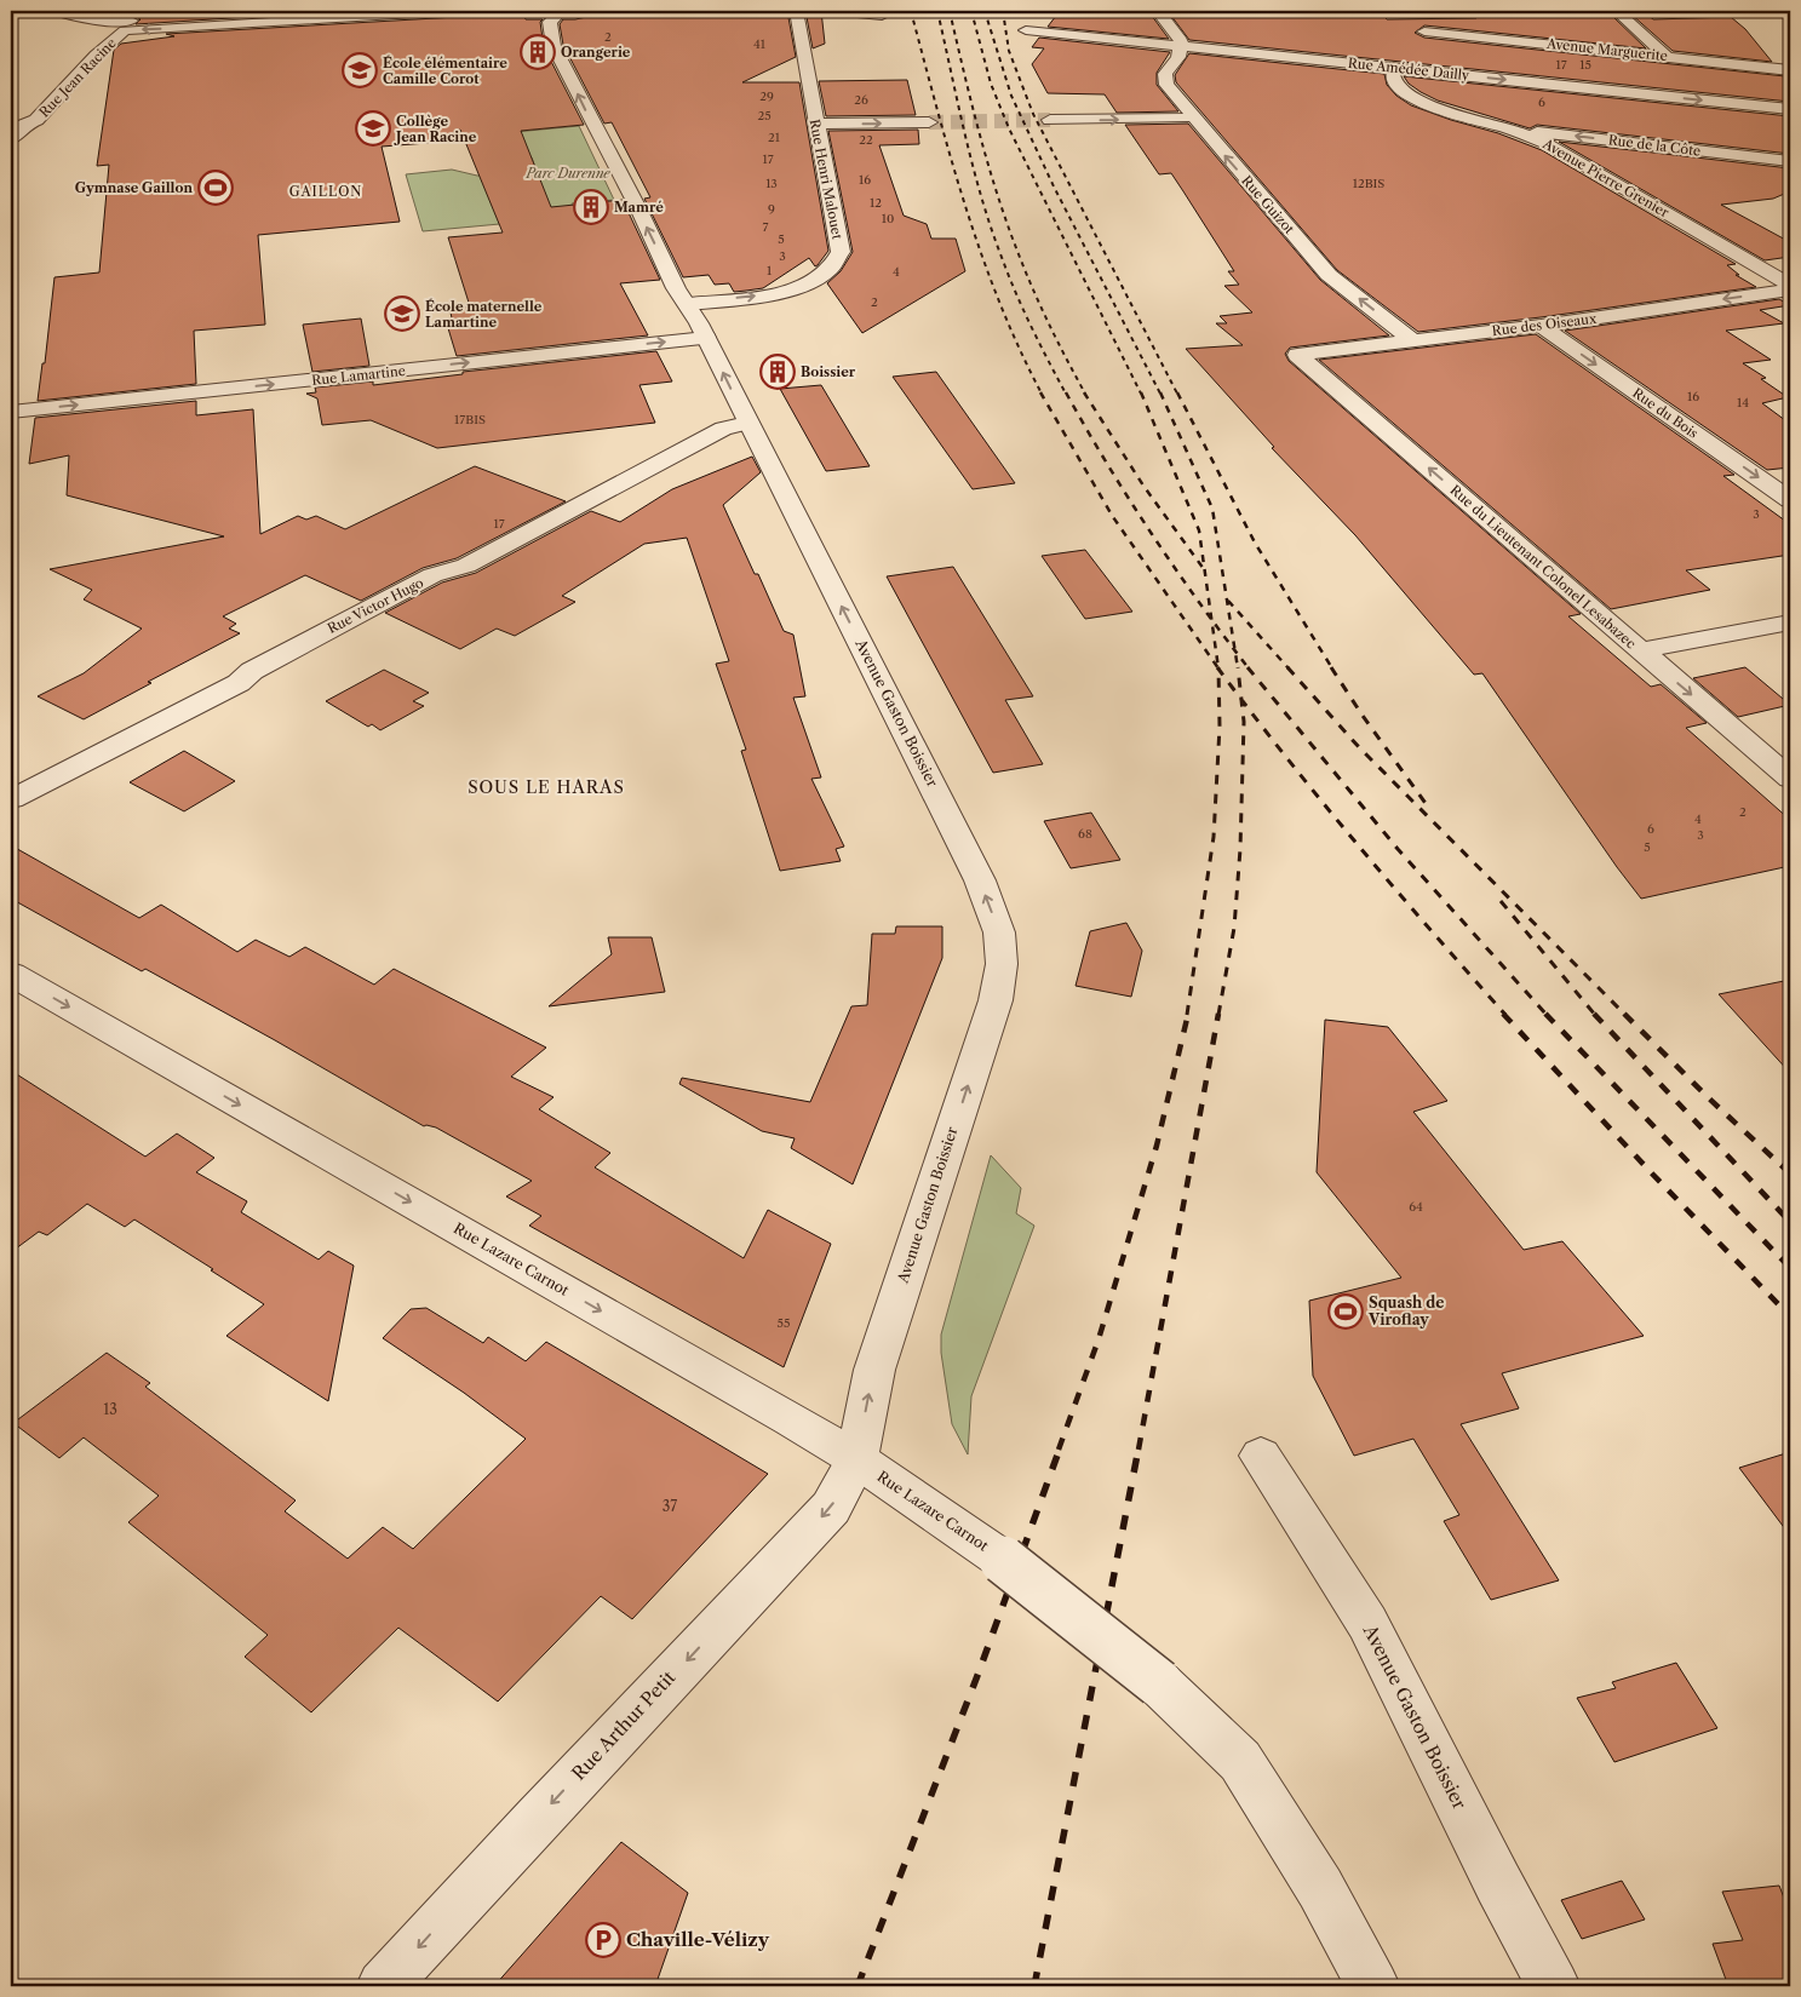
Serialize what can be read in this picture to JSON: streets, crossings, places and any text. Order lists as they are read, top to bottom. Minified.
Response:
{"streets":{"street":["Avenue Marguerite","Rue Amédée Dailly","Rue Jean Racine","Rue de la Côte","Avenue Pierre Grenier","Rue Henri Malouet","Rue Guizot","Rue des Oiseaux","Rue Lamartine","Rue du Bois","Rue du Lieutenant Colonel Lesabazec","Rue Victor Hugo","Avenue Gaston Boissier","Rue Lazare Carnot","Rue Arthur Petit"]},"crossings":[["Rue Amédée Dailly","Avenue Pierre Grenier"],["Rue Amédée Dailly","Rue Guizot"],["Rue de la Côte","Avenue Pierre Grenier"],["Rue Henri Malouet","Avenue Gaston Boissier"],["Rue Guizot","Rue des Oiseaux"],["Rue des Oiseaux","Rue du Bois"],["Rue des Oiseaux","Rue du Lieutenant Colonel Lesabazec"],["Rue Lamartine","Avenue Gaston Boissier"],["Rue Victor Hugo","Avenue Gaston Boissier"],["Avenue Gaston Boissier","Rue Lazare Carnot"],["Avenue Gaston Boissier","Rue Arthur Petit"],["Rue Lazare Carnot","Rue Arthur Petit"]],"one_way":["Rue Amédée Dailly","Rue de la Côte","Rue Guizot","Rue des Oiseaux","Rue Lamartine","Rue du Bois","Avenue Gaston Boissier","Rue Lazare Carnot","Rue Arthur Petit"],"districts":["GAILLON","SOUS LE HARAS"],"parks":["Parc Durenne"],"places":{"building":["Orangerie","Mamré","Boissier"],"school or university":["École élémentaire Camille Corot","Collège Jean Racine","École maternelle Lamartine"],"sports":["Gymnase Gaillon","Squash de Viroflay"],"parking":["Chaville-Vélizy"]},"house_numbers":["2","41","17","15","29","26","6","25","21","22","17","16","13","12BIS","12","9","10","7","5","3","1","4","2","16","14","17BIS","3","17","2","4","6","68","3","5","64","55","13","37"]}
